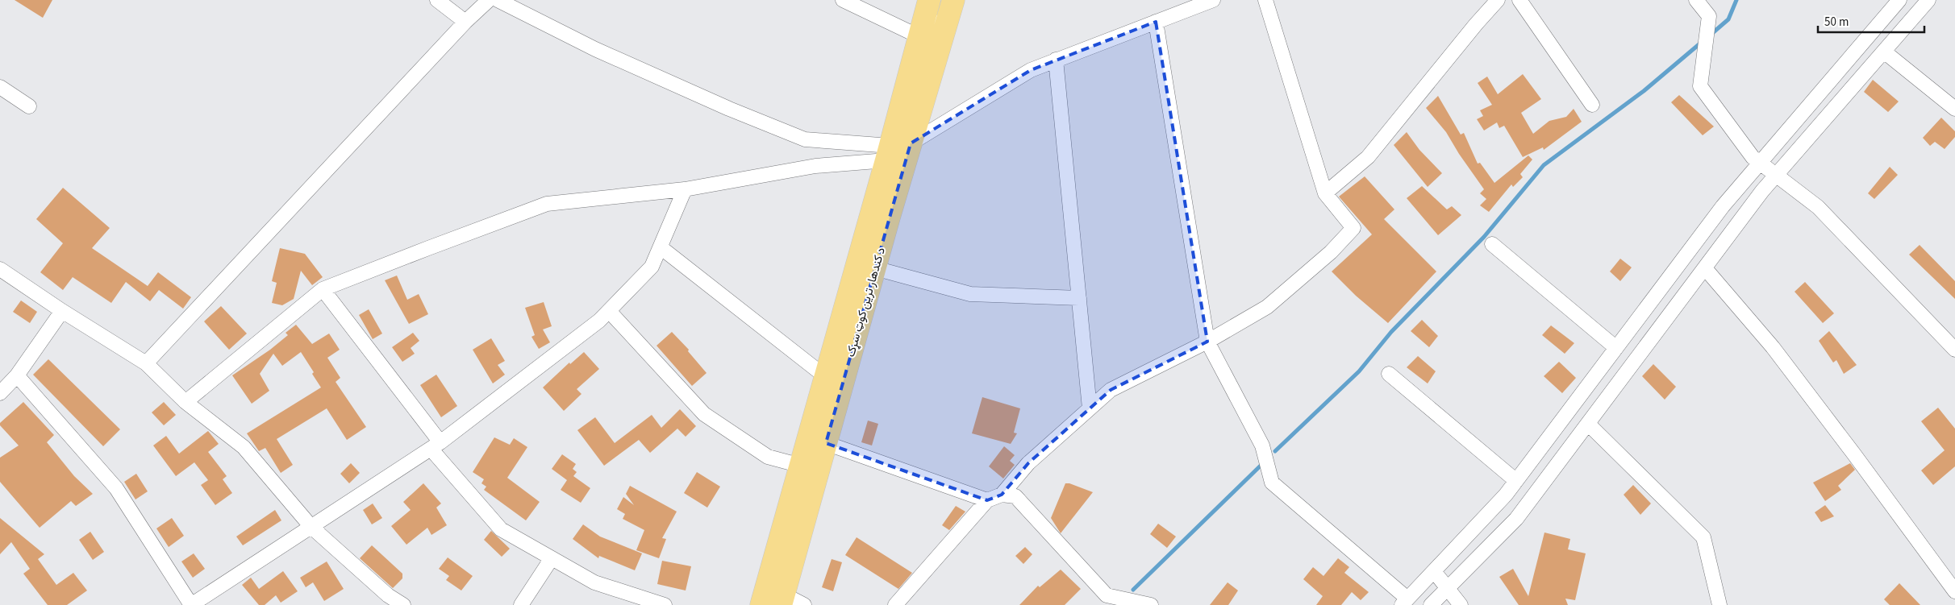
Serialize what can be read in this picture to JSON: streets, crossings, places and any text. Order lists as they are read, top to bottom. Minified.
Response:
{"streets":{"main road":["د کندهار ترين کوټ سړک"]},"scale_bar":"50 m"}
